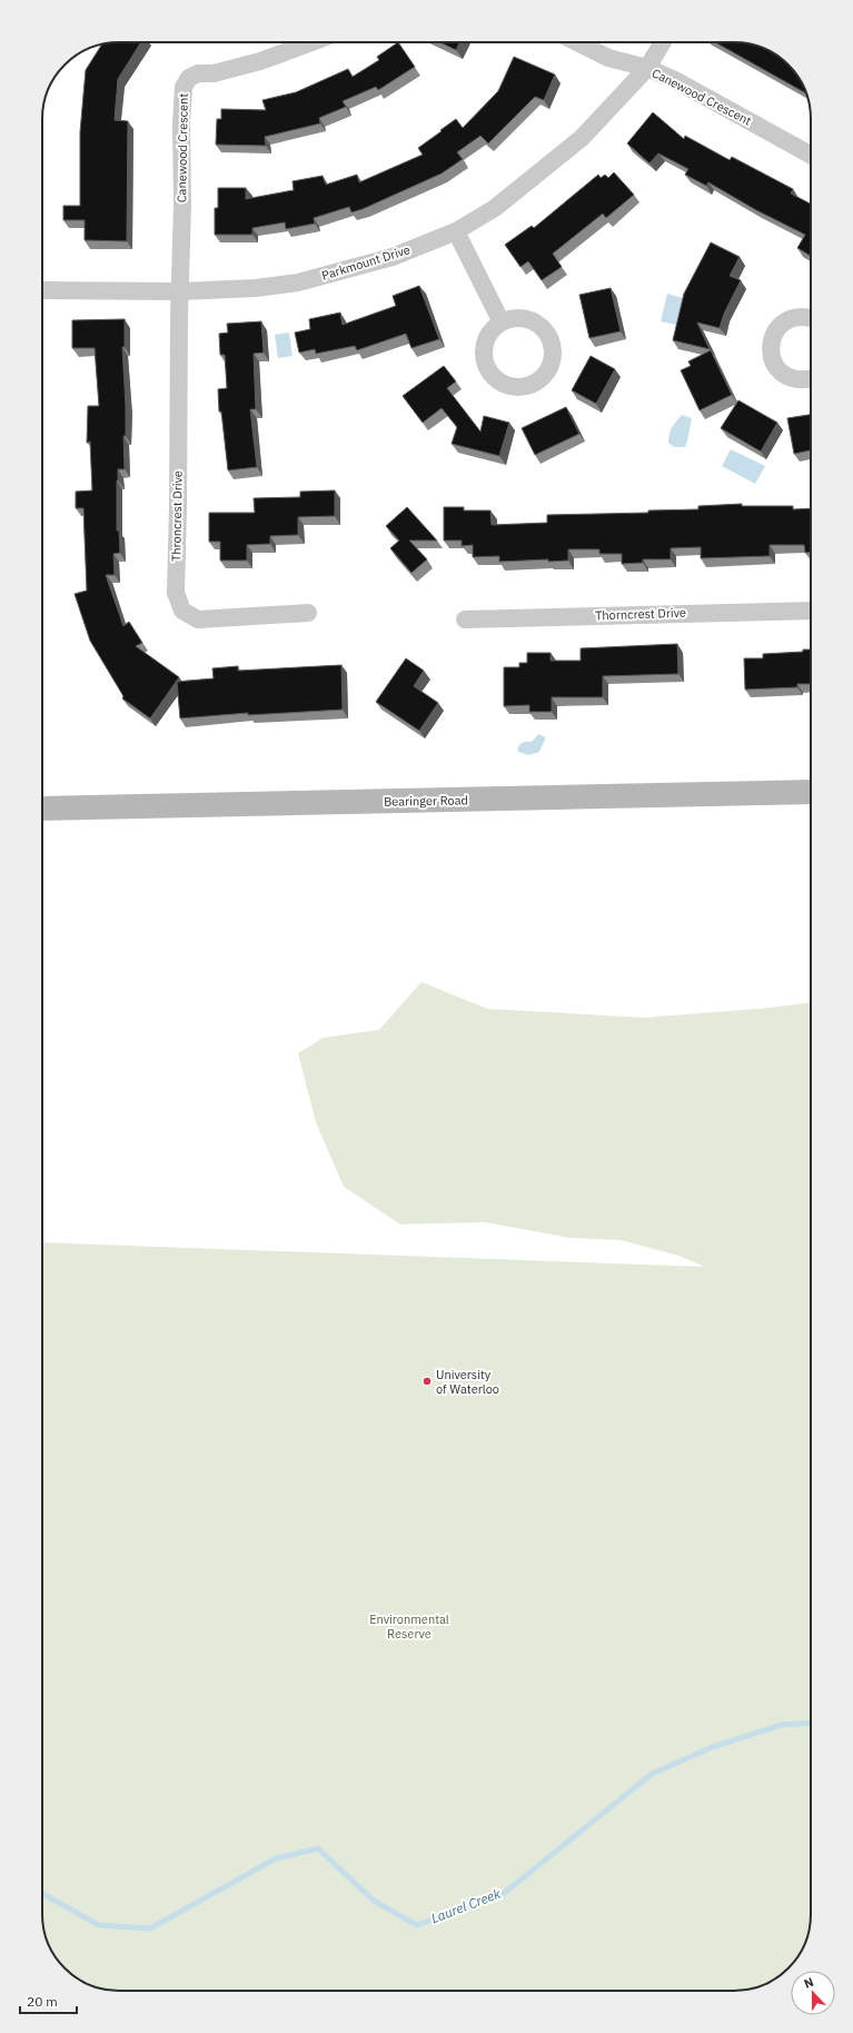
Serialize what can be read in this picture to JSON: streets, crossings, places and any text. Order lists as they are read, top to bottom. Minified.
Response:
{"streets":{"street":["Canewood Crescent","Parkmount Drive","Throncrest Drive","Thorncrest Drive","Bearinger Road"]},"crossings":[["Canewood Crescent","Parkmount Drive"],["Canewood Crescent","Throncrest Drive"],["Parkmount Drive","Throncrest Drive"]],"water":["Laurel Creek"],"parks":["Environmental Reserve"],"places":["University of Waterloo"],"scale_bar":"20 m","north":"top"}
